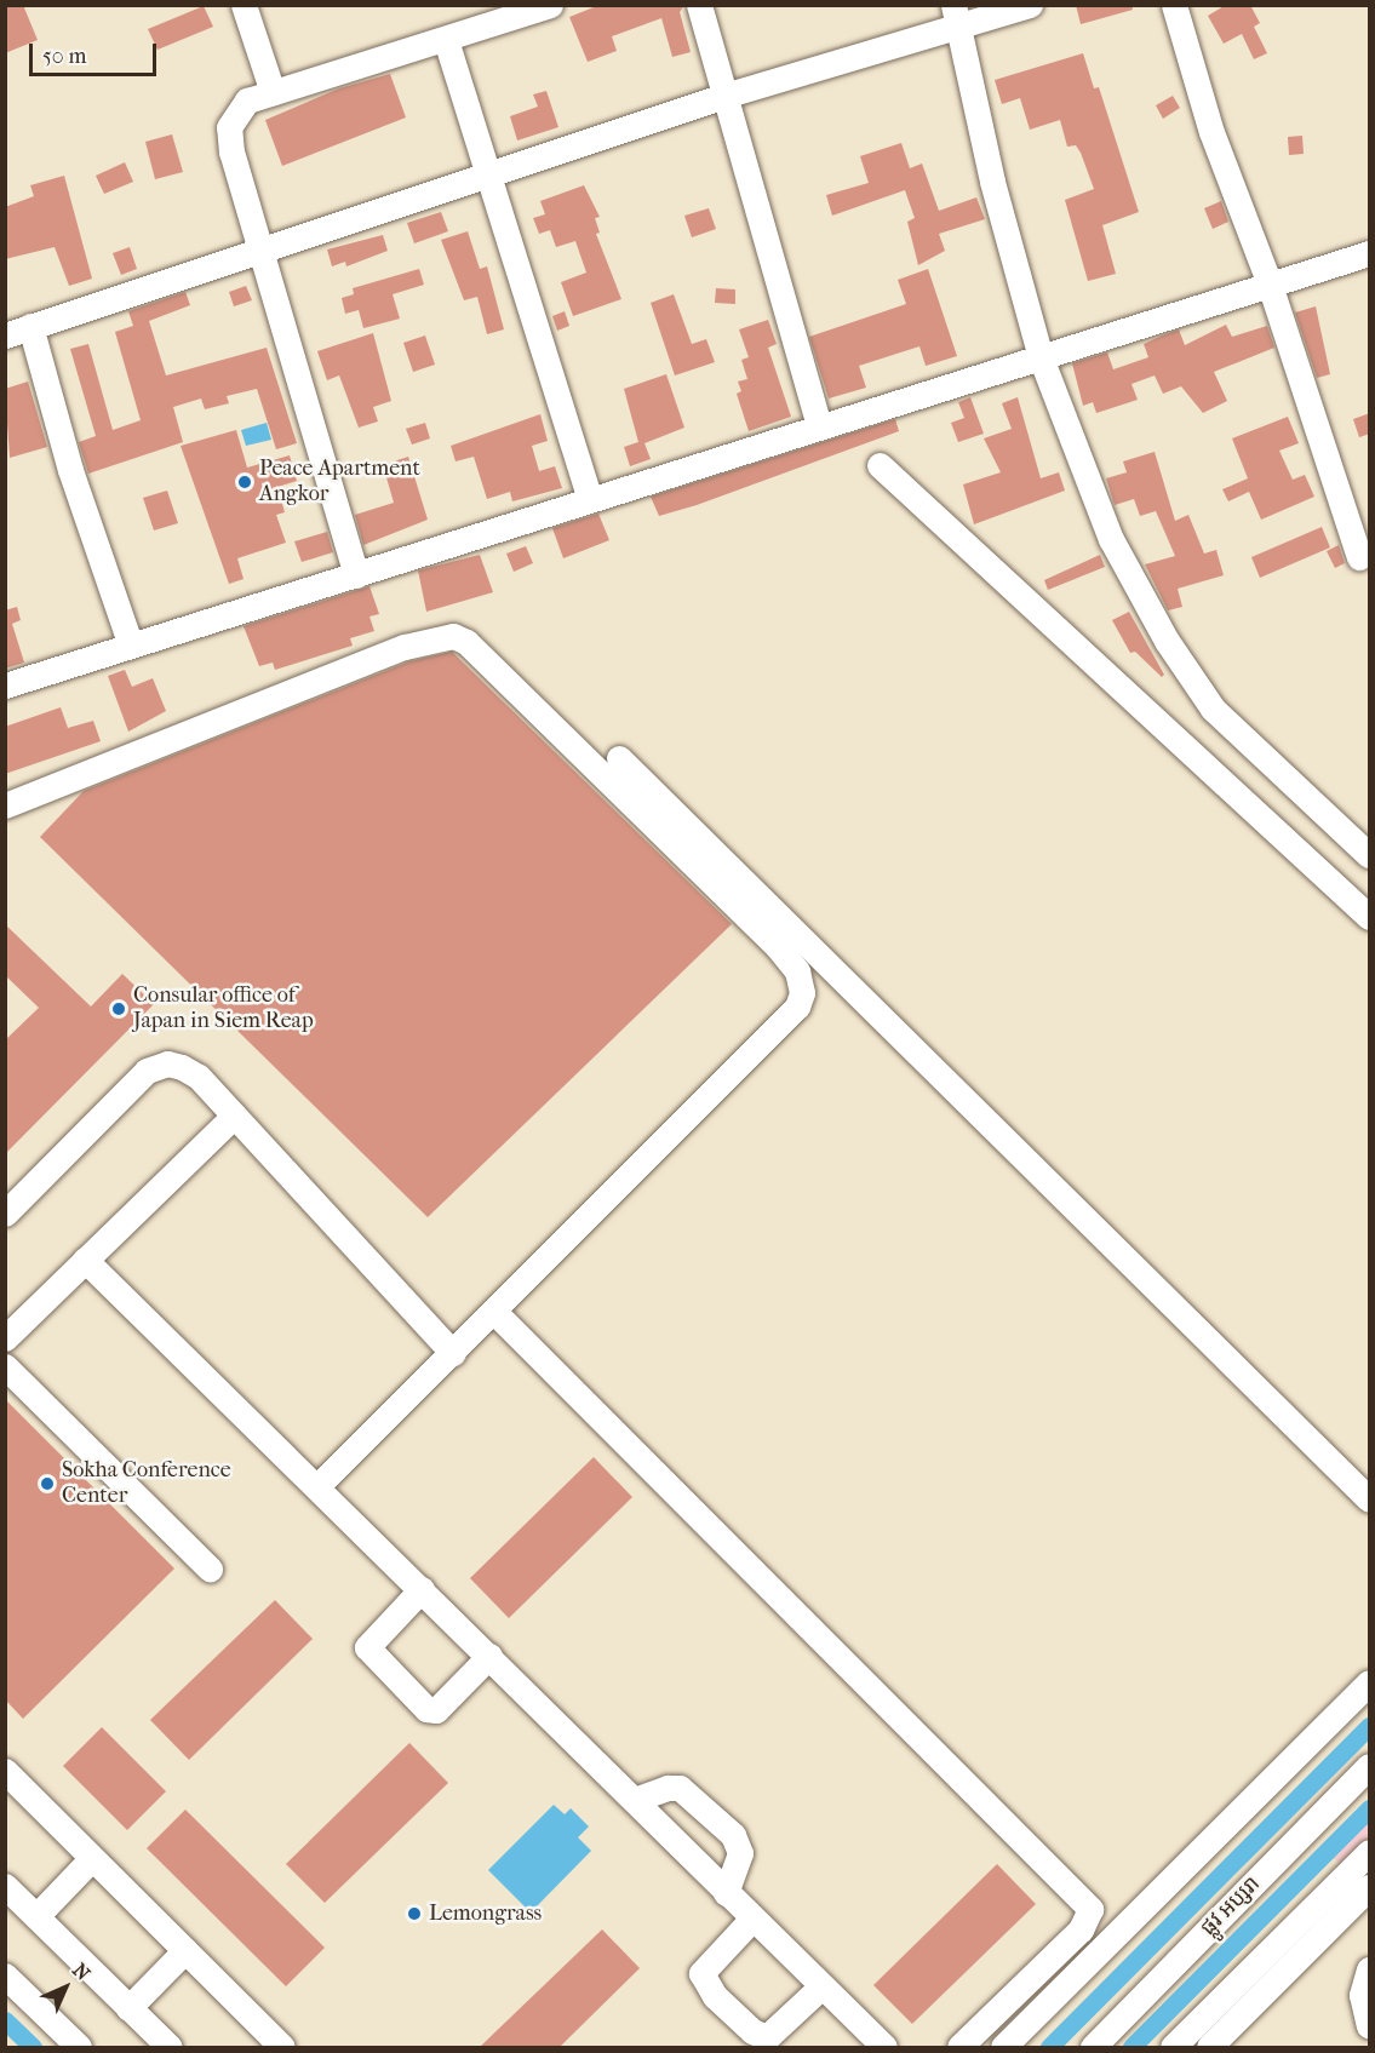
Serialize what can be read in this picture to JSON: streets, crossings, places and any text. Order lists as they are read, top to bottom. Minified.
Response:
{"streets":{"street":["ផ្លូវ អប្សរា"]},"places":["Peace Apartment Angkor","Consular office of Japan in Siem Reap","Sokha Conference Center","Lemongrass"],"scale_bar":"50 m","north":"top right"}
